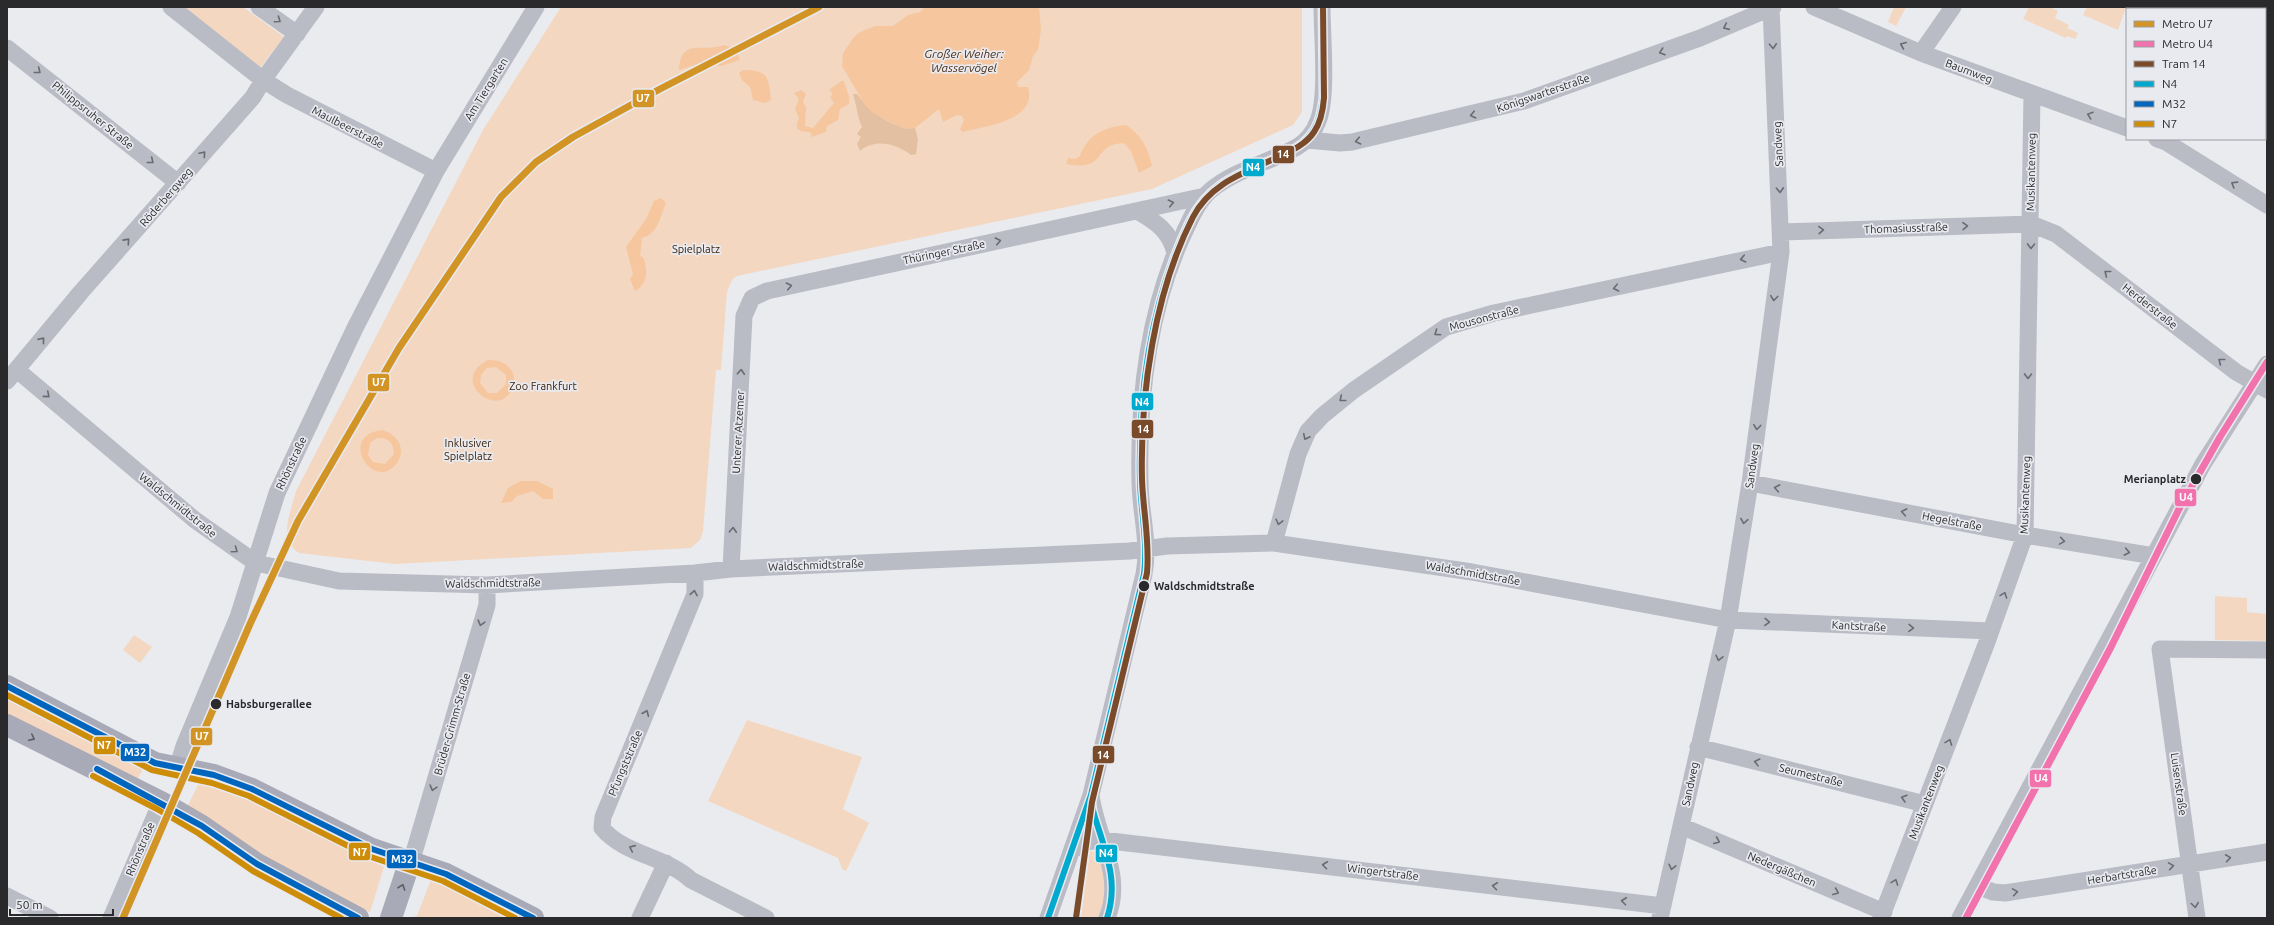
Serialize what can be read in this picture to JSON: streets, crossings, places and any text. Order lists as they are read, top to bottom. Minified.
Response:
{"streets":{"street":["Baumweg","Am Tiergarten","Königswarterstraße","Philippsruher Straße","Maulbeerstraße","Sandweg","Musikantenweg","Röderbergweg","Thomasiusstraße","Thüringer Straße","Herderstraße","Mousonstraße","Unterer Atzemer","Rhönstraße","Waldschmidtstraße","Hegelstraße","Kantstraße","Brüder-Grimm-Straße","Pfungststraße","Seumestraße","Luisenstraße","Nedergäßchen","Wingertstraße","Herbartstraße"]},"crossings":[["Baumweg","Musikantenweg"],["Am Tiergarten","Maulbeerstraße"],["Am Tiergarten","Rhönstraße"],["Königswarterstraße","Sandweg"],["Königswarterstraße","Thüringer Straße"],["Philippsruher Straße","Röderbergweg"],["Maulbeerstraße","Röderbergweg"],["Maulbeerstraße","Rhönstraße"],["Sandweg","Thomasiusstraße"],["Sandweg","Mousonstraße"],["Sandweg","Waldschmidtstraße"],["Sandweg","Hegelstraße"],["Sandweg","Kantstraße"],["Sandweg","Seumestraße"],["Sandweg","Nedergäßchen"],["Sandweg","Wingertstraße"],["Musikantenweg","Thomasiusstraße"],["Musikantenweg","Herderstraße"],["Musikantenweg","Hegelstraße"],["Musikantenweg","Kantstraße"],["Musikantenweg","Seumestraße"],["Musikantenweg","Nedergäßchen"],["Röderbergweg","Waldschmidtstraße"],["Thomasiusstraße","Herderstraße"],["Thüringer Straße","Unterer Atzemer"],["Mousonstraße","Waldschmidtstraße"],["Unterer Atzemer","Waldschmidtstraße"],["Rhönstraße","Waldschmidtstraße"],["Waldschmidtstraße","Kantstraße"],["Waldschmidtstraße","Brüder-Grimm-Straße"],["Waldschmidtstraße","Pfungststraße"],["Luisenstraße","Herbartstraße"]],"one_way":["Baumweg","Königswarterstraße","Philippsruher Straße","Sandweg","Röderbergweg","Thomasiusstraße","Thüringer Straße","Mousonstraße","Unterer Atzemer","Kantstraße","Brüder-Grimm-Straße","Pfungststraße","Seumestraße","Nedergäßchen","Wingertstraße","Herbartstraße"],"water":["Großer Weiher: Wasservögel"],"parks":["Spielplatz","Zoo Frankfurt","Inklusiver Spielplatz"],"places":["Merianplatz","Waldschmidtstraße","Habsburgerallee"],"lines":["metro line U7","tram line 14","transit line N4","metro line U4","transit line M32","transit line N7"],"legend":["Metro U7","Metro U4","Tram 14","N4","M32","N7"],"scale_bar":"50 m"}
